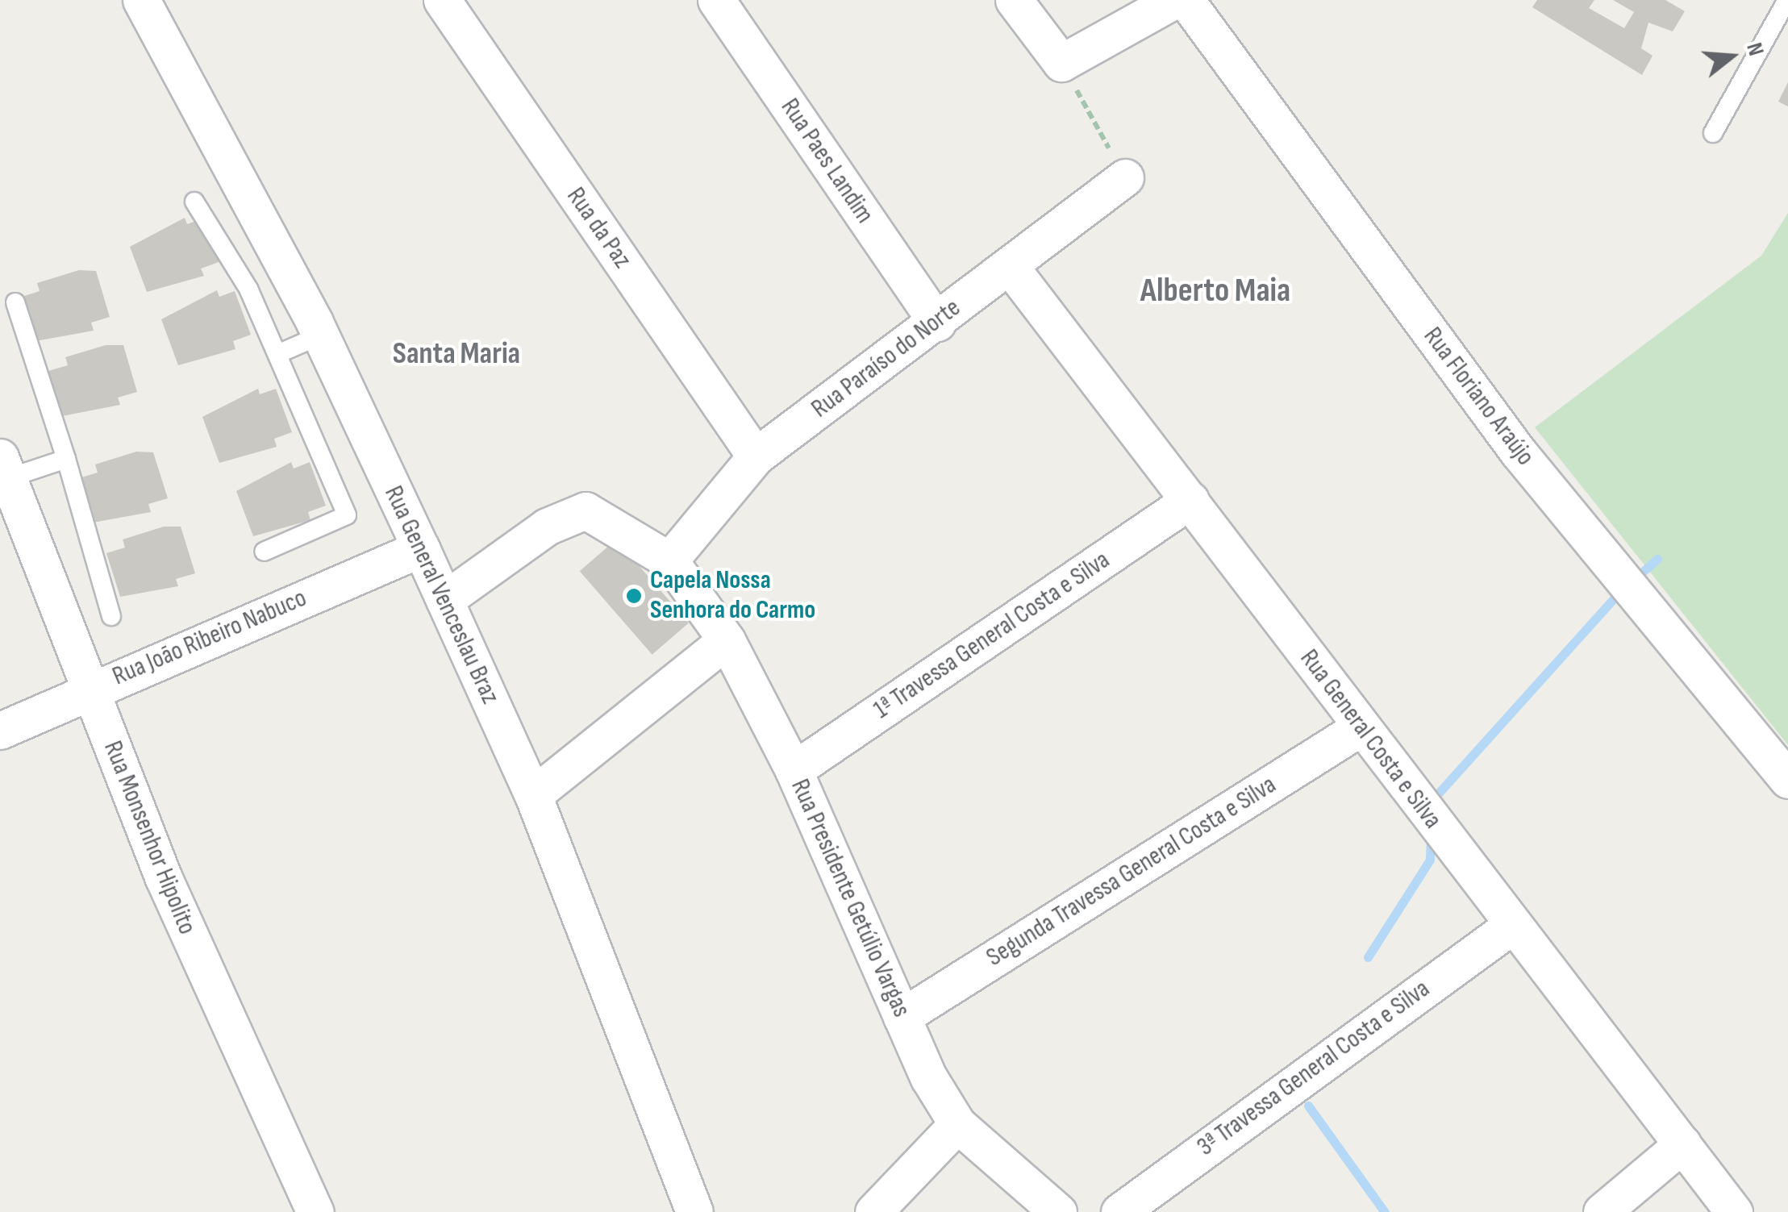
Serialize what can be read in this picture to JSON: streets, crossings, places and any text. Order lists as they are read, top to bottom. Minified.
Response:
{"streets":{"street":["Rua Paes Landim","Rua da Paz","Rua Paraíso do Norte","Rua Floriano Araújo","Rua General Venceslau Braz","1ª Travessa General Costa e Silva","Rua João Ribeiro Nabuco","Rua General Costa e Silva","Rua Monsenhor Hipolito","Segunda Travessa General Costa e Silva","Rua Presidente Getúlio Vargas","3ª Travessa General Costa e Silva"]},"crossings":[["Rua Paes Landim","Rua Paraíso do Norte"],["Rua da Paz","Rua Paraíso do Norte"],["Rua Paraíso do Norte","Rua General Costa e Silva"],["Rua Paraíso do Norte","Rua Presidente Getúlio Vargas"],["Rua General Venceslau Braz","Rua João Ribeiro Nabuco"],["1ª Travessa General Costa e Silva","Rua General Costa e Silva"],["1ª Travessa General Costa e Silva","Rua Presidente Getúlio Vargas"],["Rua João Ribeiro Nabuco","Rua Monsenhor Hipolito"],["Rua General Costa e Silva","Segunda Travessa General Costa e Silva"],["Rua General Costa e Silva","3ª Travessa General Costa e Silva"],["Segunda Travessa General Costa e Silva","Rua Presidente Getúlio Vargas"]],"districts":["Alberto Maia","Santa Maria"],"places":["Capela Nossa Senhora do Carmo"],"north":"right"}
